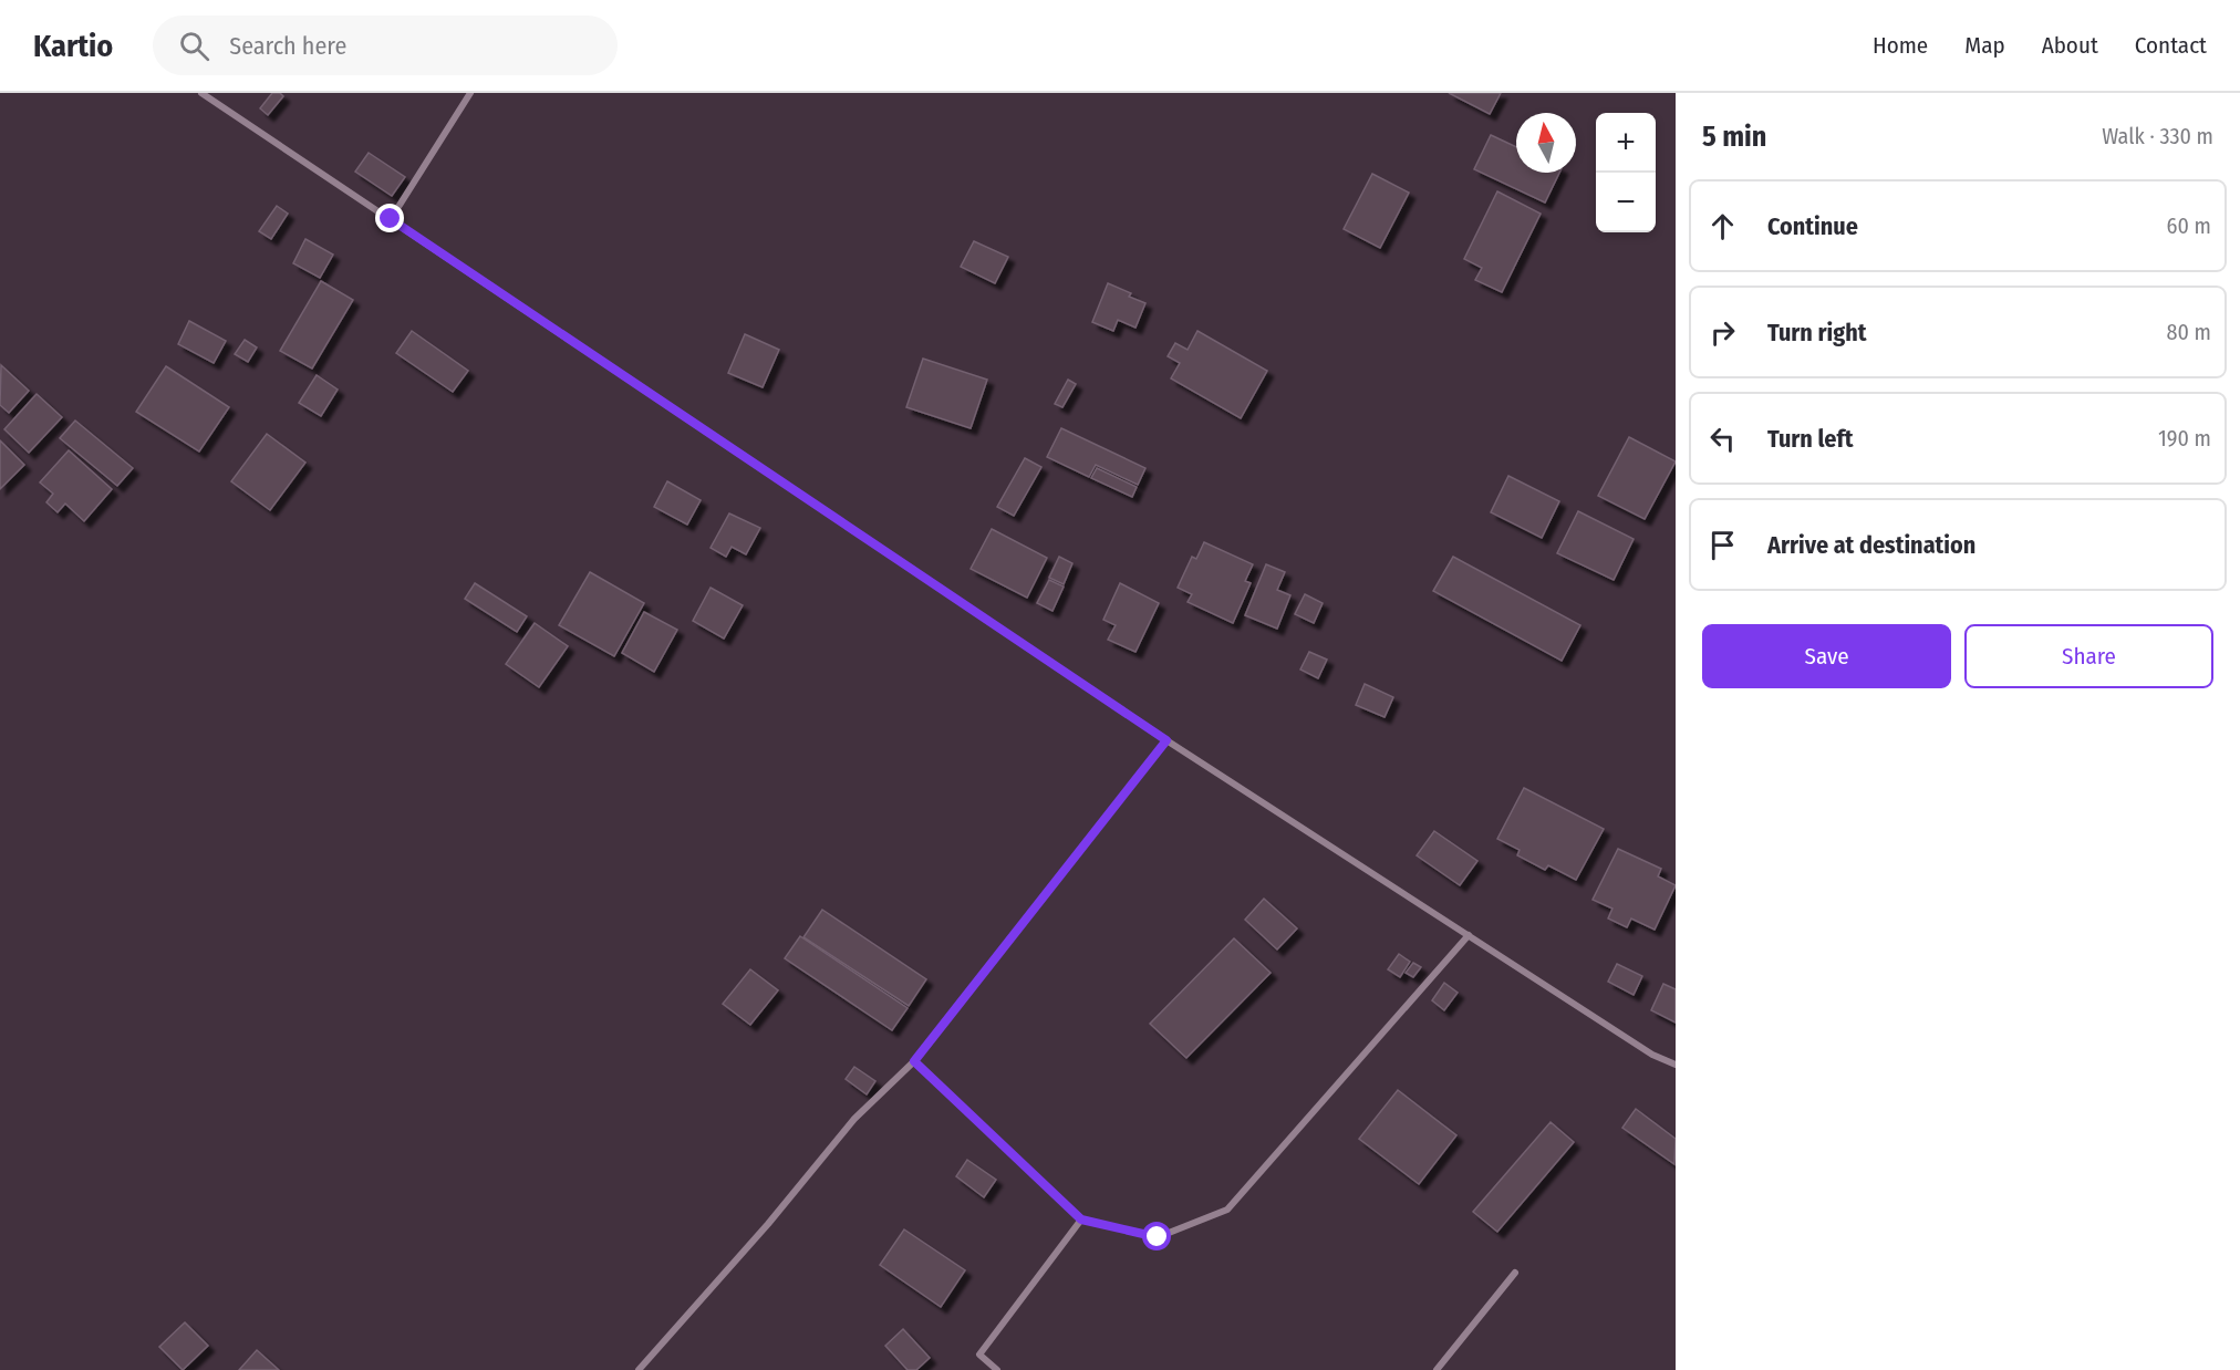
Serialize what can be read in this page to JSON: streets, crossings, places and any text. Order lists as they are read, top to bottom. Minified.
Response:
{"north":"top","page":{"header":"Kartio","search":"Search here","nav":["Home","Map","About","Contact"],"heading":["5 min","Walk · 330 m"],"map_buttons":["+","−"],"list":[["Continue","60 m"],["Turn right","80 m"],["Turn left","190 m"],"Arrive at destination"],"buttons":["Save","Share"]}}
